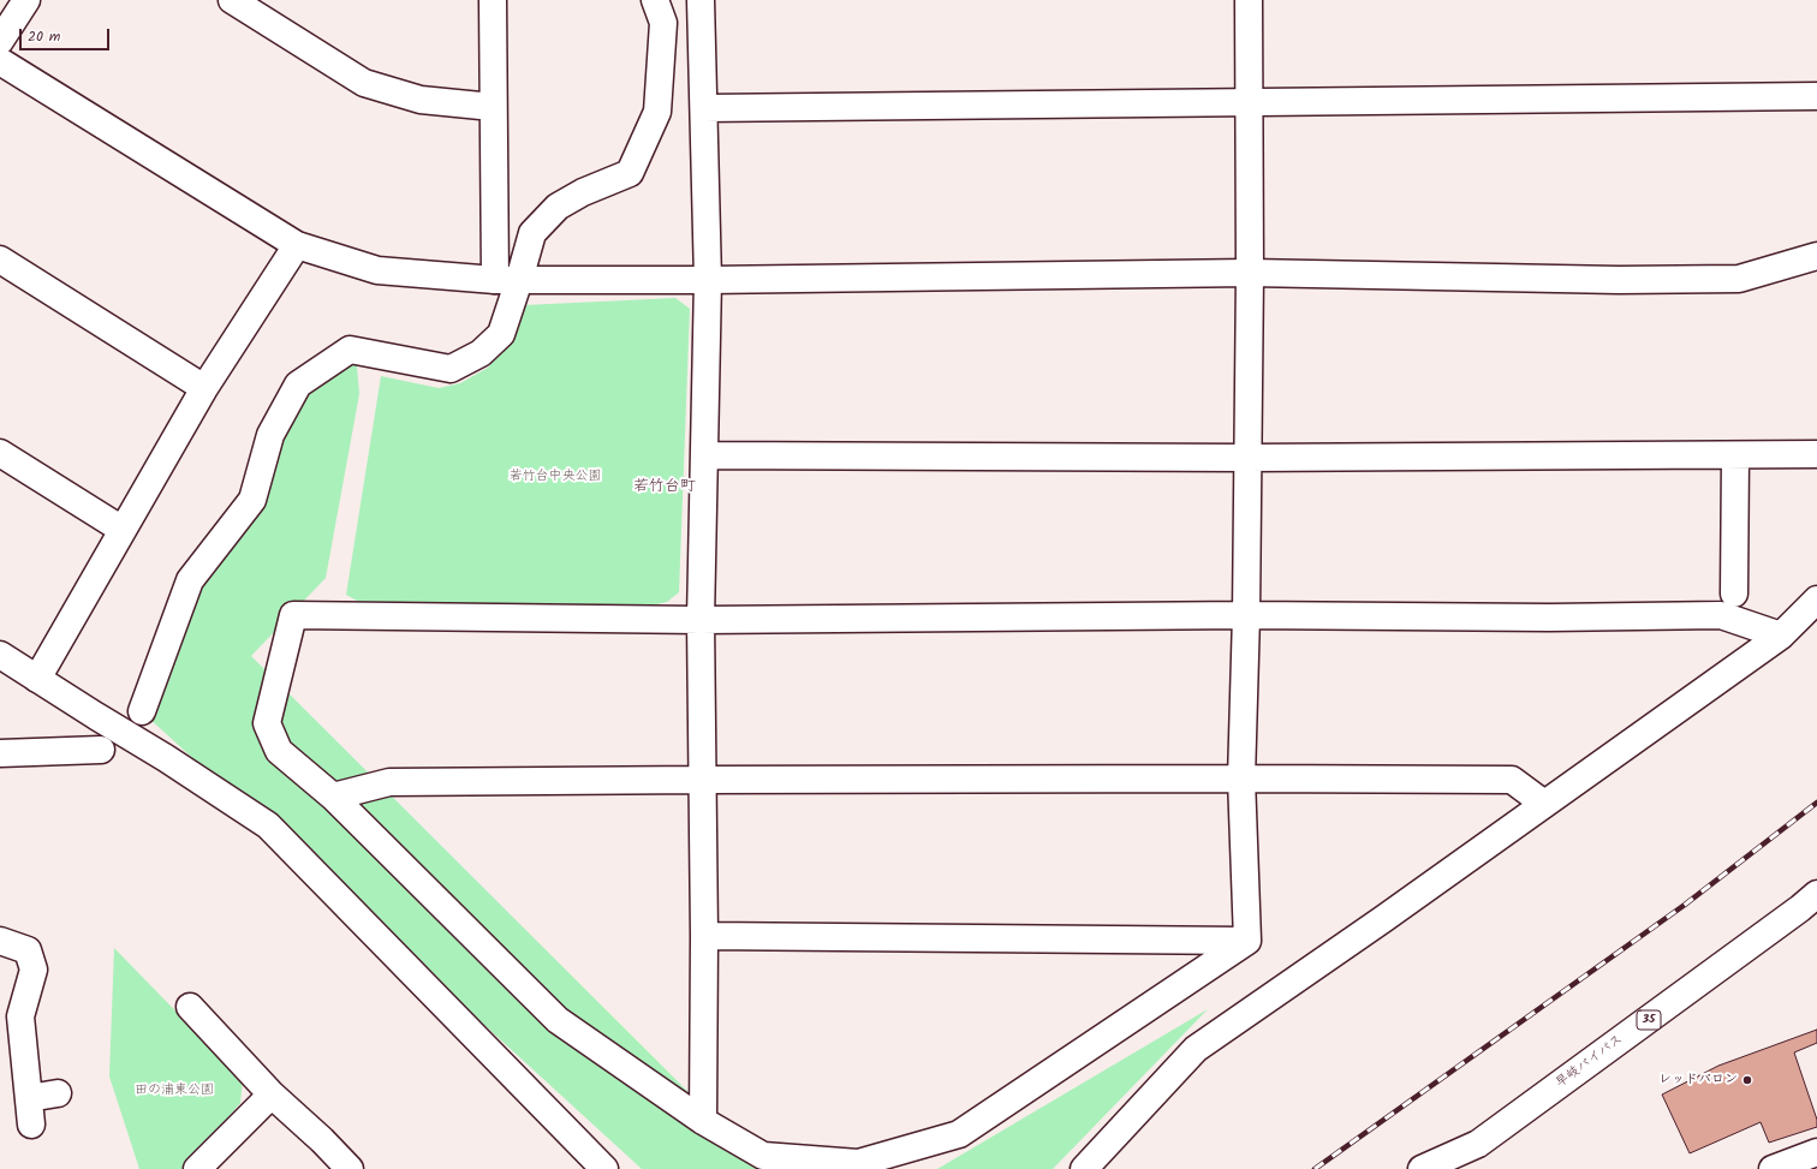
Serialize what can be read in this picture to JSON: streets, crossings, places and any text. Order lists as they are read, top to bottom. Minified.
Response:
{"streets":{"main road":["35","早岐バイパス"]},"districts":["若竹台町"],"parks":["若竹台中央公園","田の浦東公園"],"places":["レッドバロン"],"scale_bar":"20 m"}
